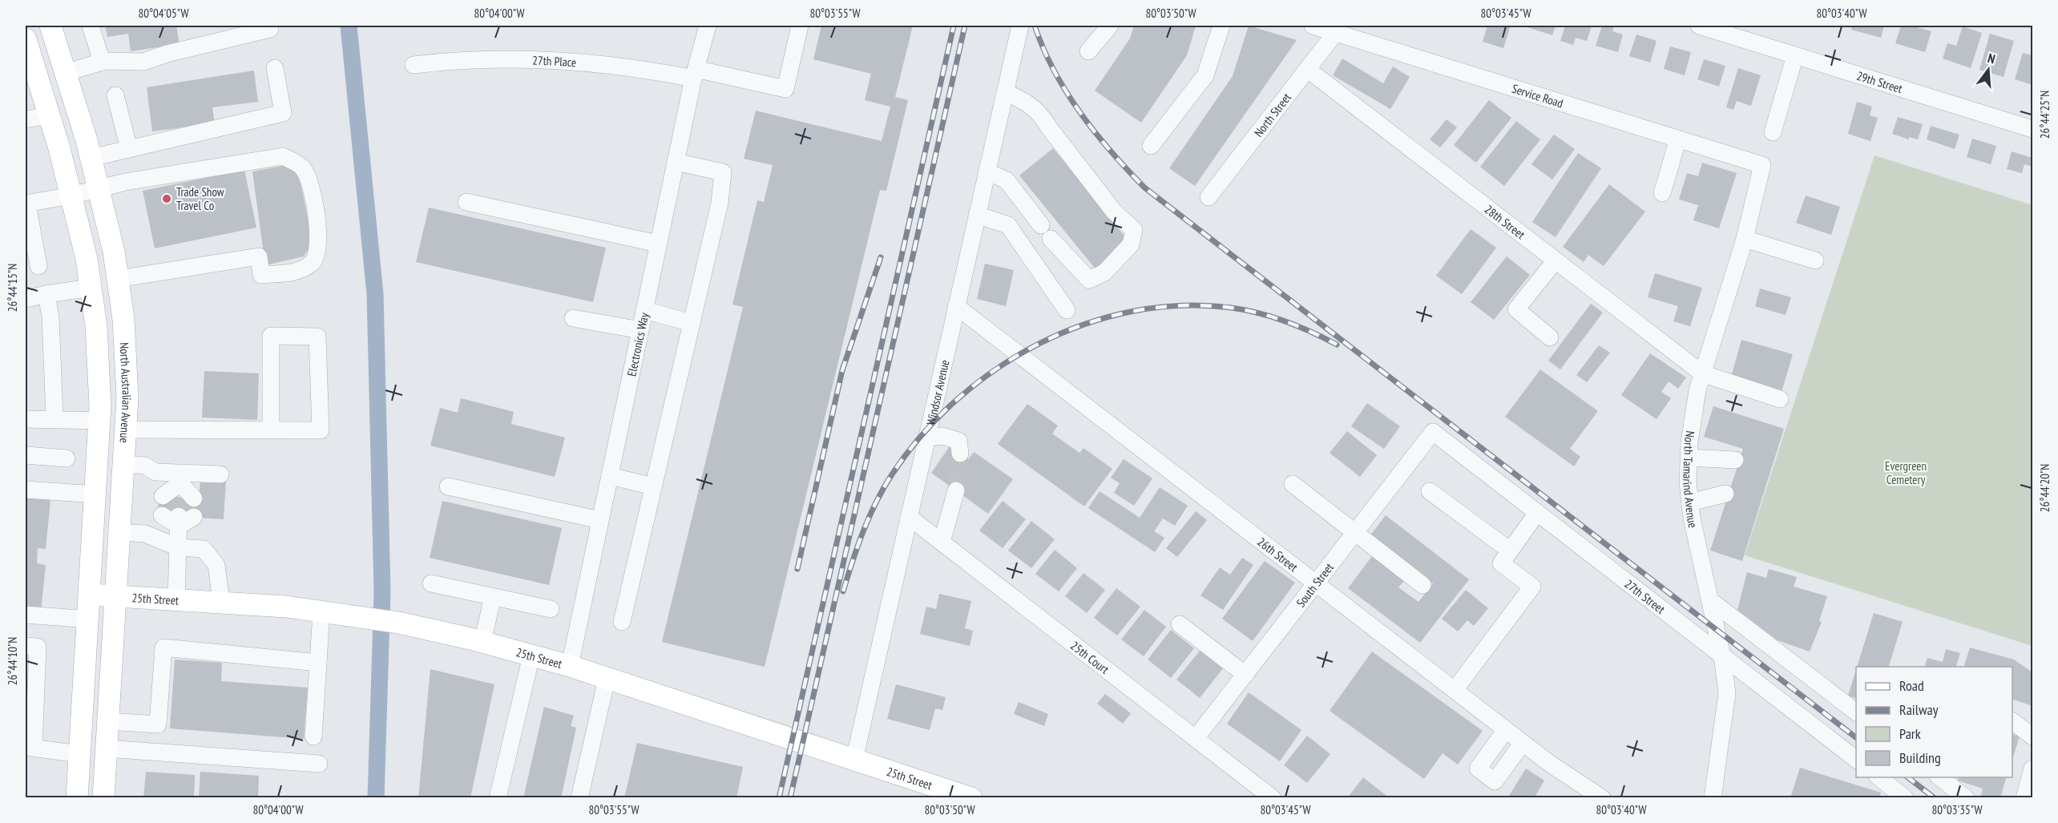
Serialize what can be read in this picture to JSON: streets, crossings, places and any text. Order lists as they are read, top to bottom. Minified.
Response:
{"streets":{"main road":["North Australian Avenue","25th Street"],"street":["27th Place","29th Street","Service Road","North Street","28th Street","Electronics Way","Windsor Avenue","North Tamarind Avenue","26th Street","South Street","27th Street","25th Court"]},"crossings":[["27th Place","Electronics Way"],["Service Road","North Street"],["Service Road","North Tamarind Avenue"],["North Street","28th Street"],["28th Street","North Tamarind Avenue"],["Electronics Way","25th Street"],["North Australian Avenue","25th Street"],["Windsor Avenue","26th Street"],["Windsor Avenue","25th Street"],["Windsor Avenue","25th Court"],["North Tamarind Avenue","27th Street"],["26th Street","South Street"],["South Street","27th Street"],["South Street","25th Court"]],"parks":["Evergreen Cemetery"],"places":["Trade Show Travel Co"],"legend":["Road","Railway","Park","Building"],"north":"top","coordinates":["80°04'05\"W","80°04'00\"W","80°03'55\"W","80°03'50\"W","80°03'45\"W","80°03'40\"W","26°44'25\"N","26°44'15\"N","26°44'20\"N","26°44'10\"N","80°03'35\"W"]}
